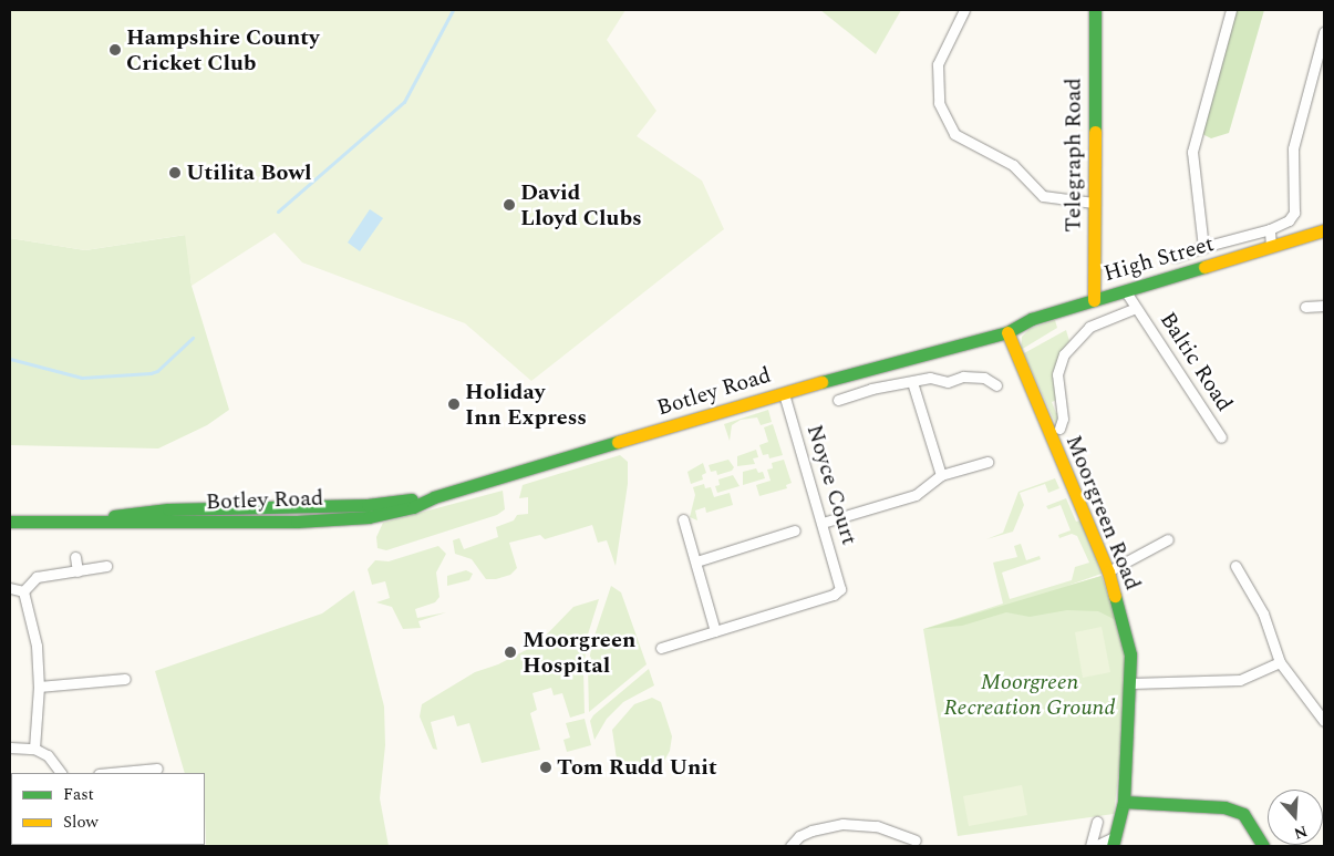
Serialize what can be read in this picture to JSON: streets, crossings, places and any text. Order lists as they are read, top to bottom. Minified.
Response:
{"streets":{"main road":["Telegraph Road","High Street","Botley Road","Moorgreen Road"],"street":["Baltic Road","Noyce Court"]},"crossings":[["Telegraph Road","High Street"],["High Street","Baltic Road"],["High Street","Botley Road"],["High Street","Moorgreen Road"],["Botley Road","Noyce Court"],["Botley Road","Moorgreen Road"]],"parks":["Moorgreen Recreation Ground"],"places":["Hampshire County Cricket Club","Utilita Bowl","David Lloyd Clubs","Holiday Inn Express","Moorgreen Hospital","Tom Rudd Unit"],"legend":["Fast","Slow"],"north":"bottom"}
